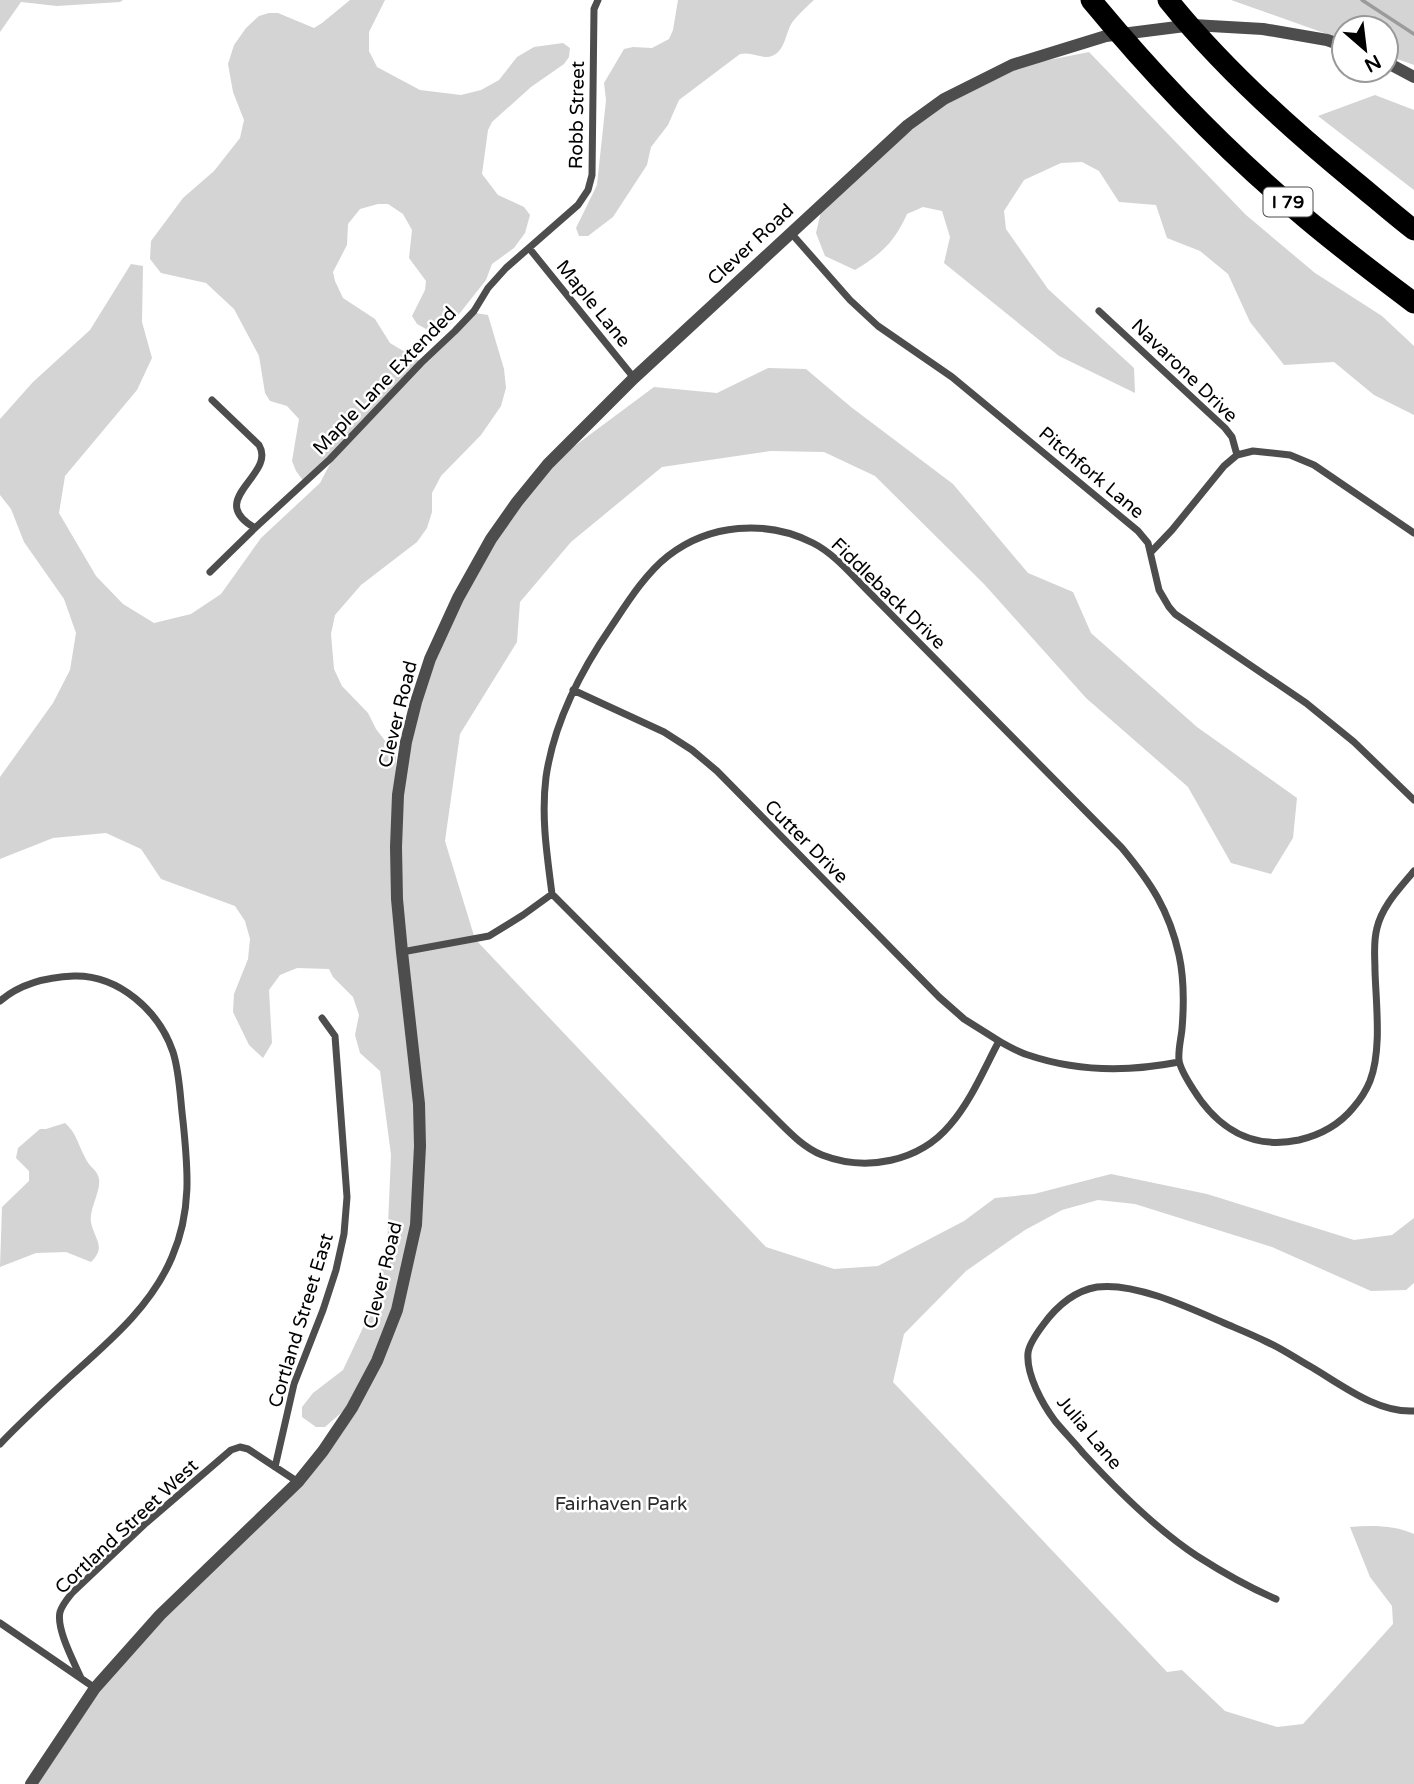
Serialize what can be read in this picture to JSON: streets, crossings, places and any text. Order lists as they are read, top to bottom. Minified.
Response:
{"streets":{"highway":["I 79"],"street":["Robb Street","Clever Road","Maple Lane","Navarone Drive","Maple Lane Extended","Pitchfork Lane","Fiddleback Drive","Cutter Drive","Cortland Street East","Julia Lane","Cortland Street West"]},"crossings":[["Robb Street","Maple Lane"],["Robb Street","Maple Lane Extended"],["Clever Road","Maple Lane"],["Clever Road","Pitchfork Lane"],["Clever Road","Cortland Street West"],["Maple Lane","Maple Lane Extended"],["Fiddleback Drive","Cutter Drive"],["Cortland Street East","Cortland Street West"]],"parks":["Fairhaven Park"],"north":"bottom right"}
